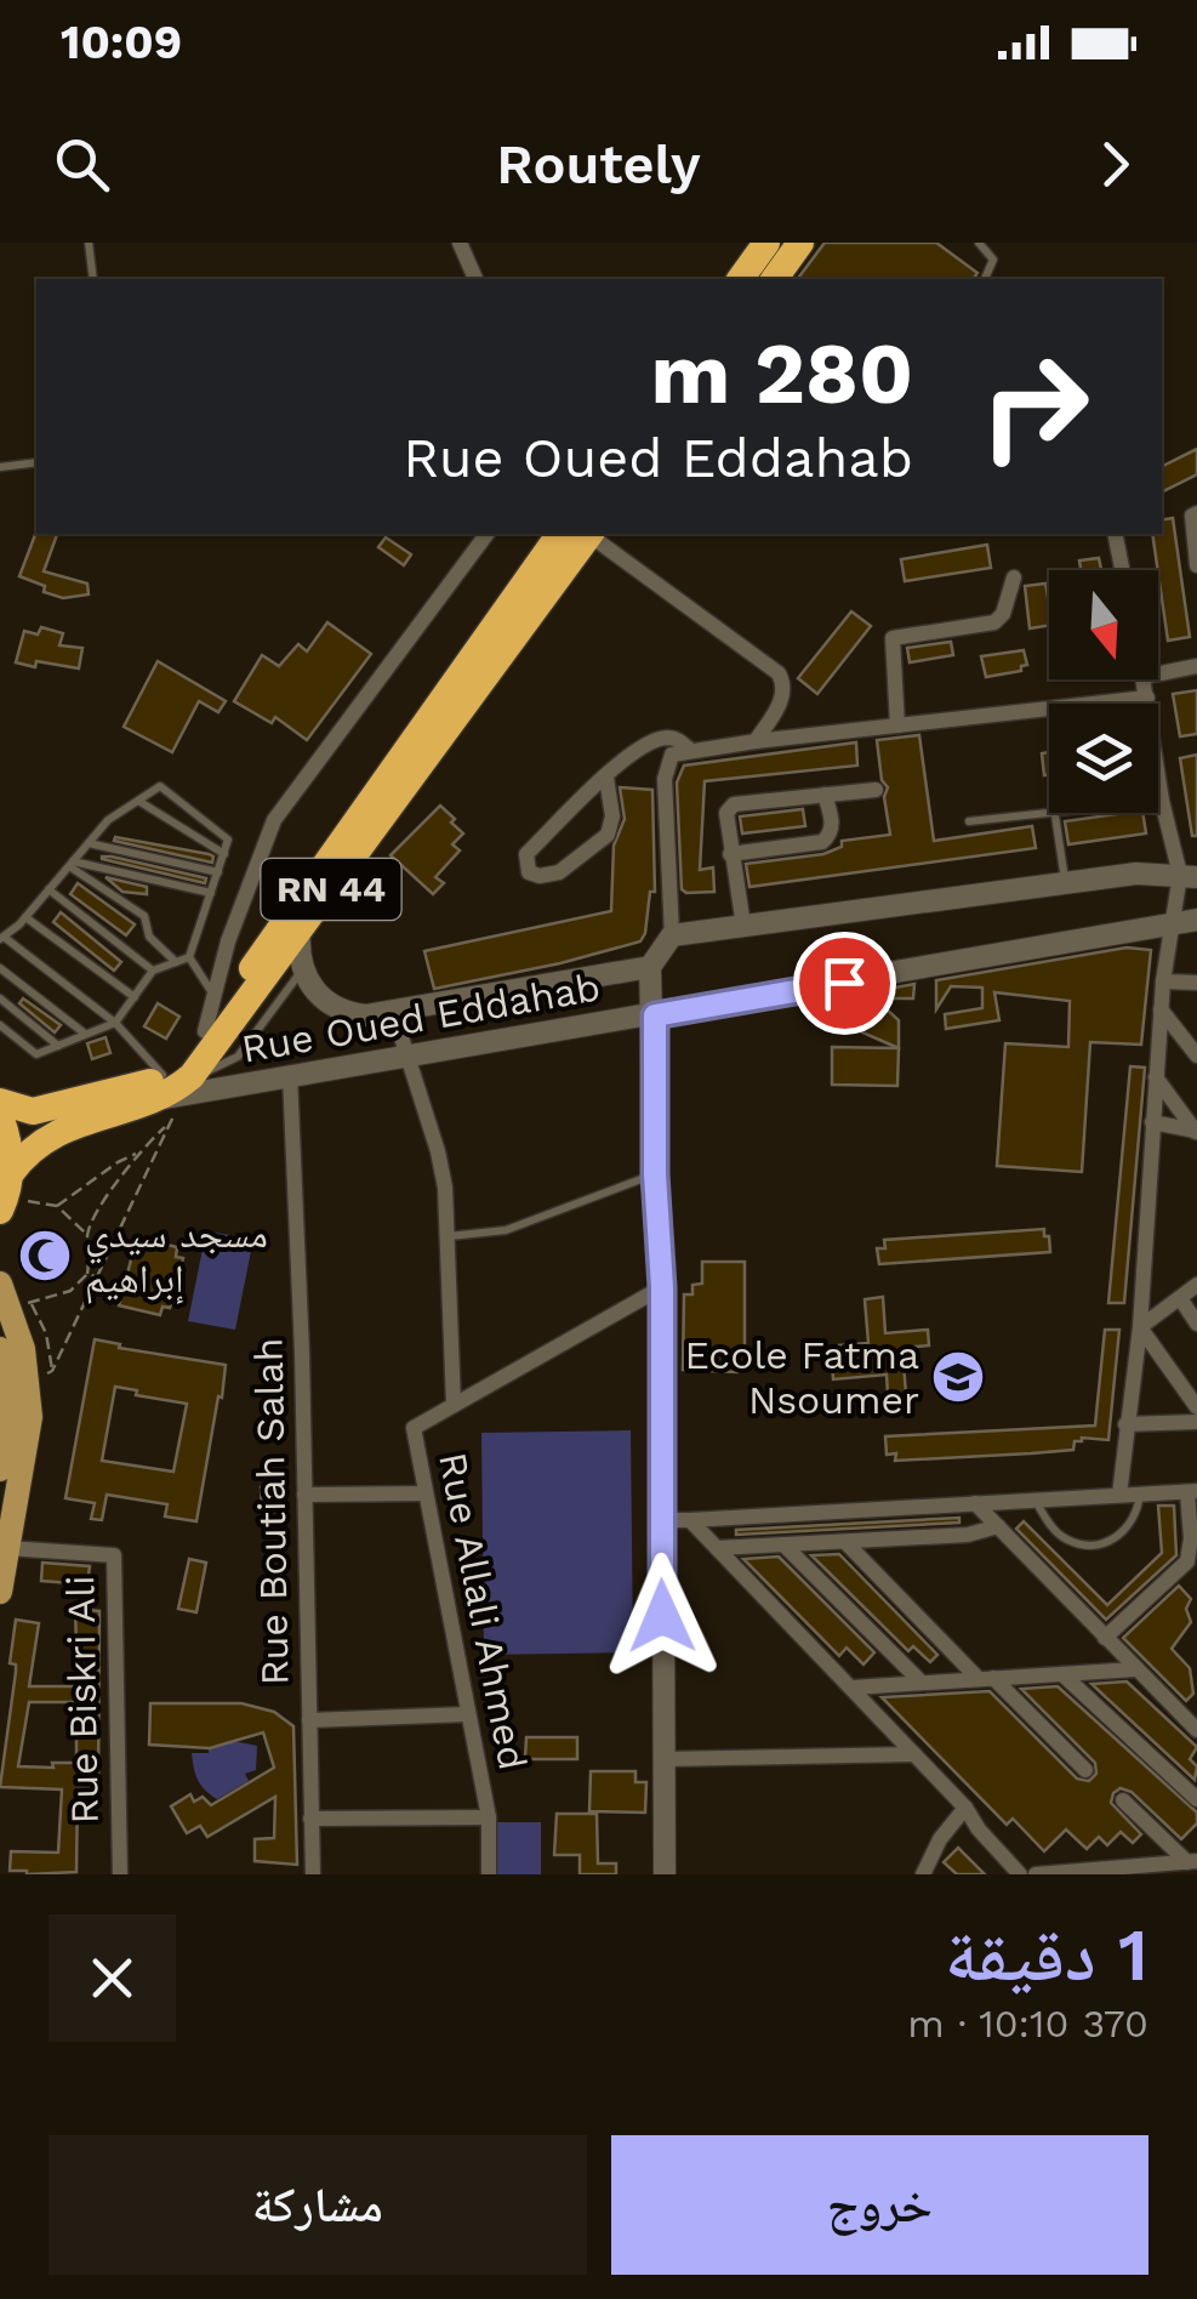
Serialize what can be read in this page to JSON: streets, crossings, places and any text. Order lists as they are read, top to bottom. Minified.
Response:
{"streets":{"highway":["RN 44"],"main road":["Rue Oued Eddahab"],"street":["Rue Boutiah Salah","Rue Allali Ahmed","Rue Biskri Ali"]},"crossings":[["RN 44","Rue Oued Eddahab"],["Rue Oued Eddahab","Rue Boutiah Salah"]],"places":{"mosque":["مسجد سيدي إبراهيم"],"school or university":["Ecole Fatma Nsoumer"]},"north":"bottom","page":{"status":"10:09","header":"Routely","turn":["280 m","Rue Oued Eddahab"],"heading":["1 دقيقة","370 m · 10:10"],"buttons":["خروج","مشاركة"]}}
